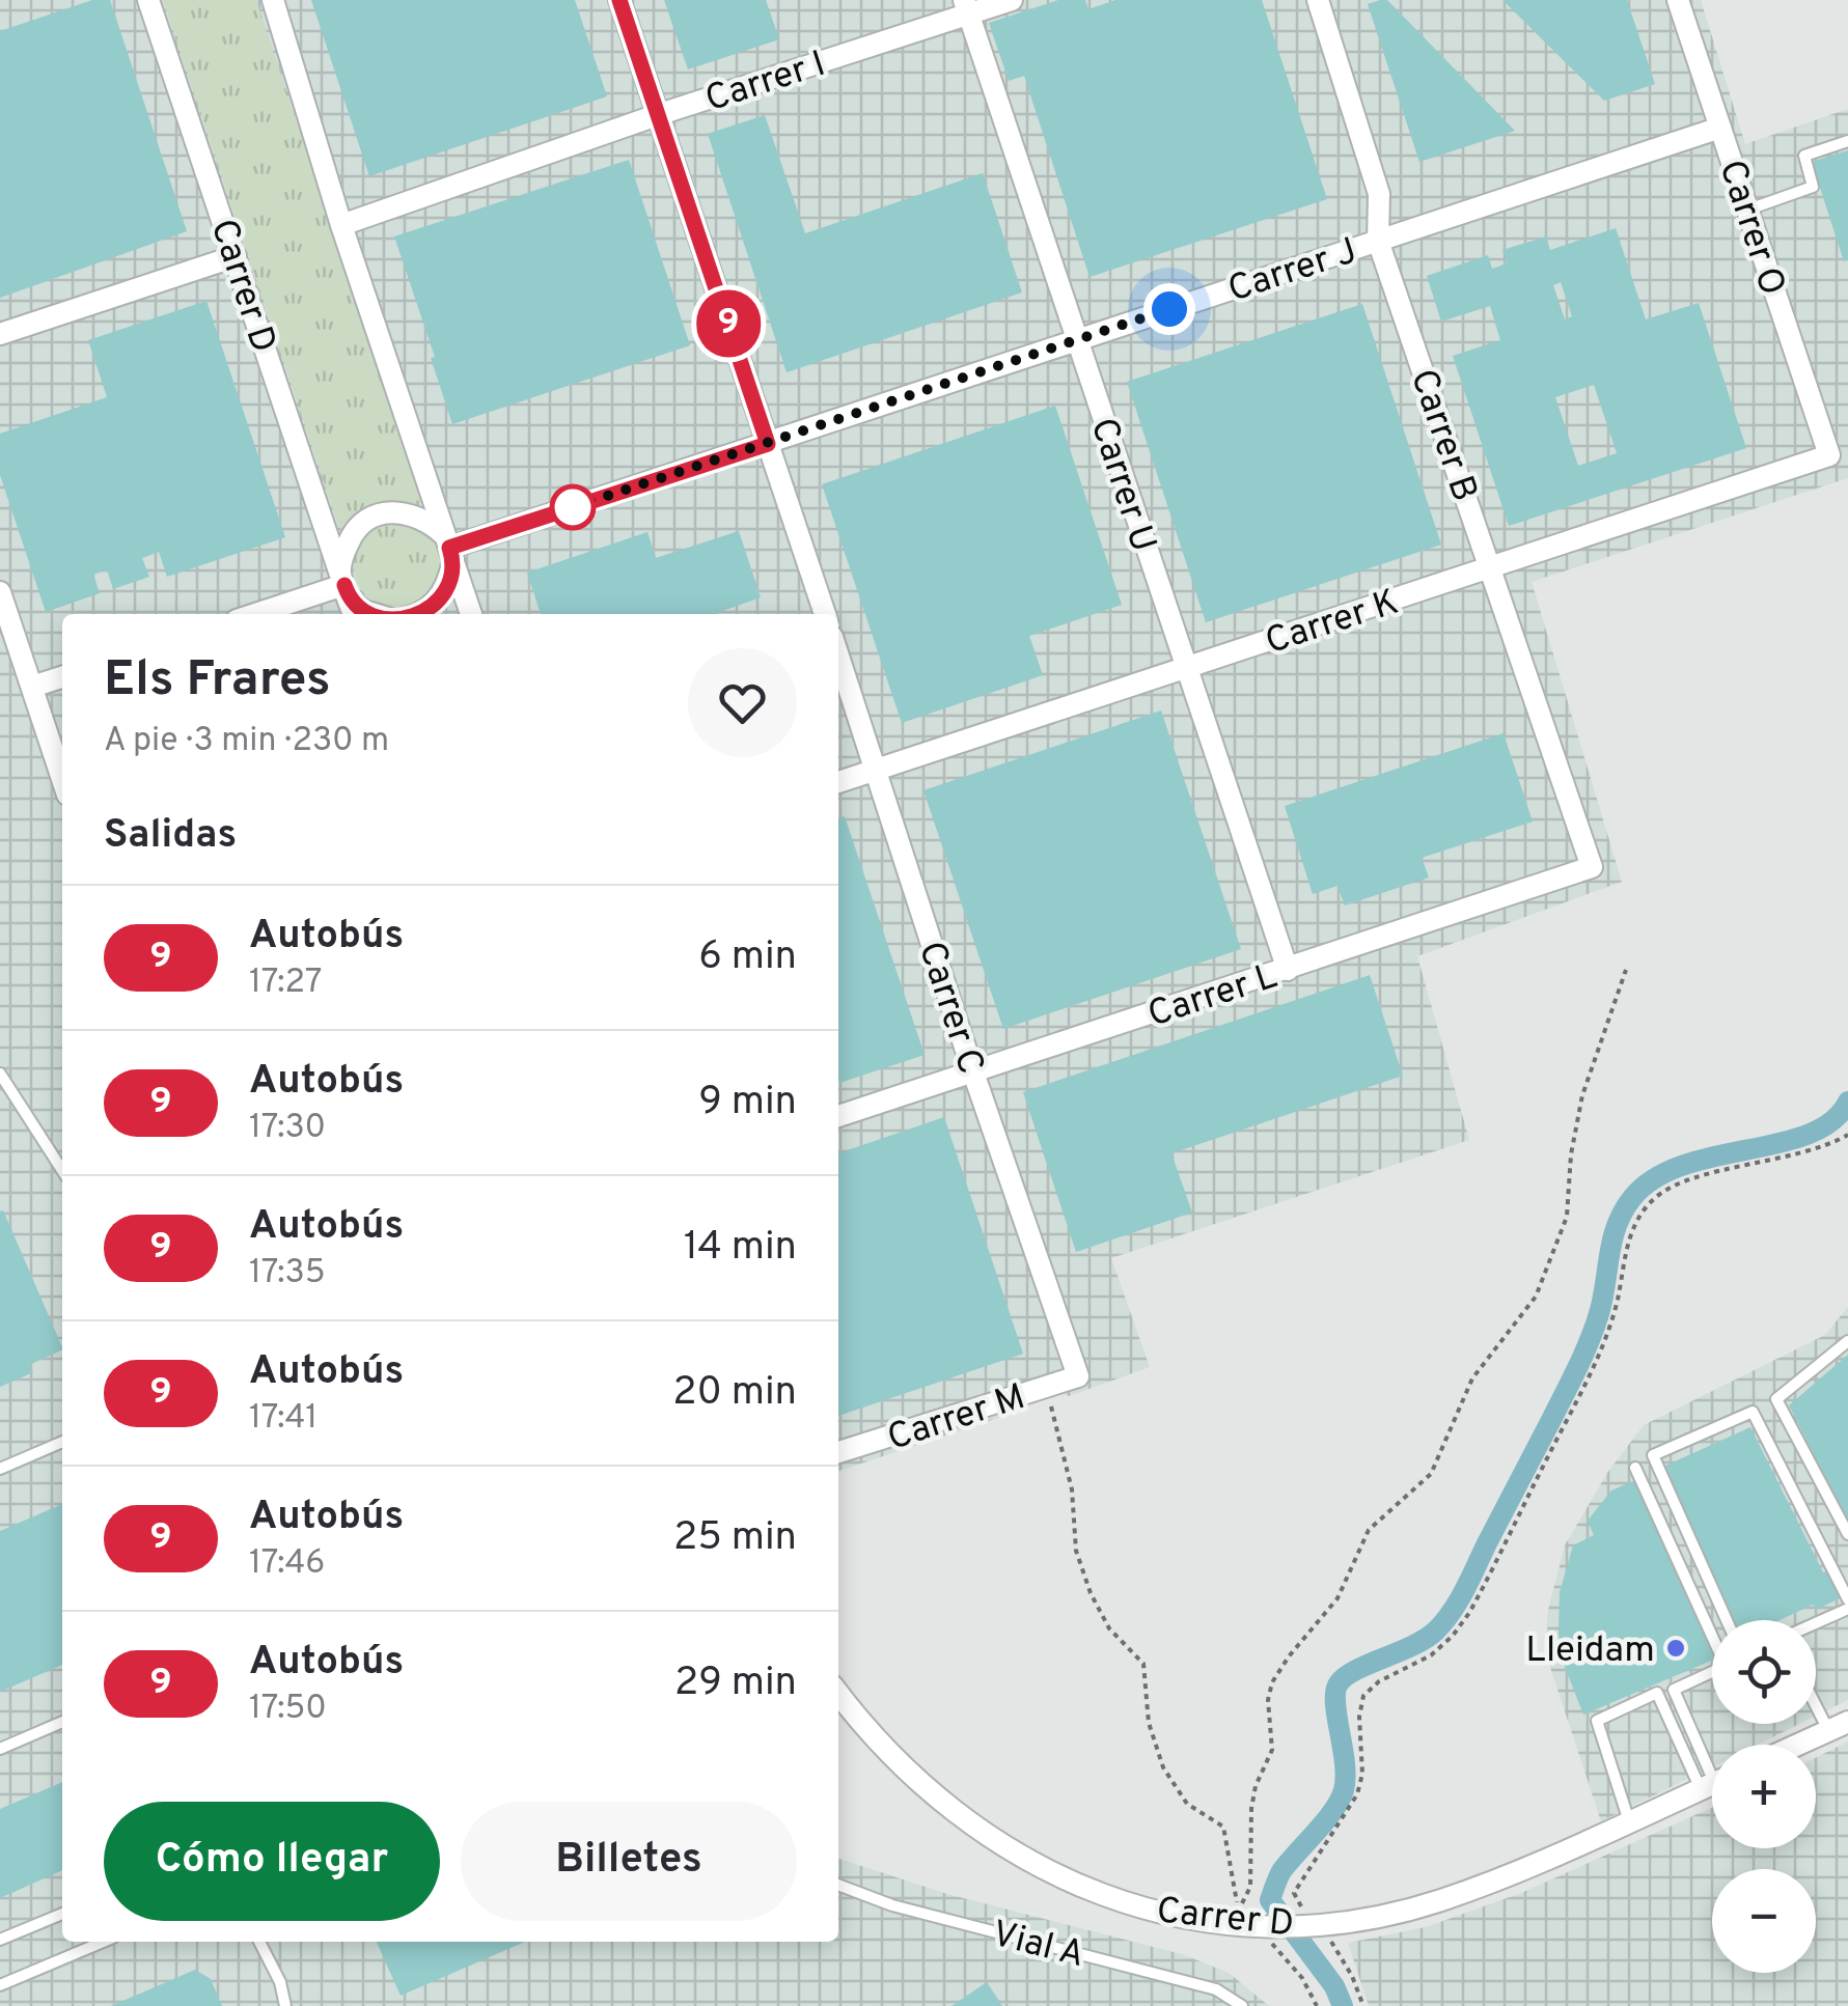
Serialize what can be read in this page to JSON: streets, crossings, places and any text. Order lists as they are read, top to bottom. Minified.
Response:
{"streets":{"street":["Carrer I","Carrer O","Carrer J","Carrer D","Carrer B","Carrer U","Carrer K","Carrer L","Carrer C","Carrer M"],"lane":["Vial A"]},"crossings":[["Carrer I","Carrer U"],["Carrer O","Carrer J"],["Carrer O","Carrer K"],["Carrer J","Carrer B"],["Carrer J","Carrer U"],["Carrer B","Carrer K"],["Carrer B","Carrer L"],["Carrer U","Carrer K"],["Carrer U","Carrer L"],["Carrer K","Carrer C"],["Carrer L","Carrer C"],["Carrer C","Carrer M"]],"places":["Lleidam"],"lines":["bus line 9"],"page":{"on_map":"9","heading":[["Els Frares","A pie · 3 min · 230 m"],"Salidas"],"list":[{"mark":"9","name":"Autobús","note":"17:27","value":"6 min"},{"mark":"9","name":"Autobús","note":"17:30","value":"9 min"},{"mark":"9","name":"Autobús","note":"17:35","value":"14 min"},{"mark":"9","name":"Autobús","note":"17:41","value":"20 min"},{"mark":"9","name":"Autobús","note":"17:46","value":"25 min"},{"mark":"9","name":"Autobús","note":"17:50","value":"29 min"}],"map_buttons":["+","−"],"buttons":["Cómo llegar","Billetes"]}}
